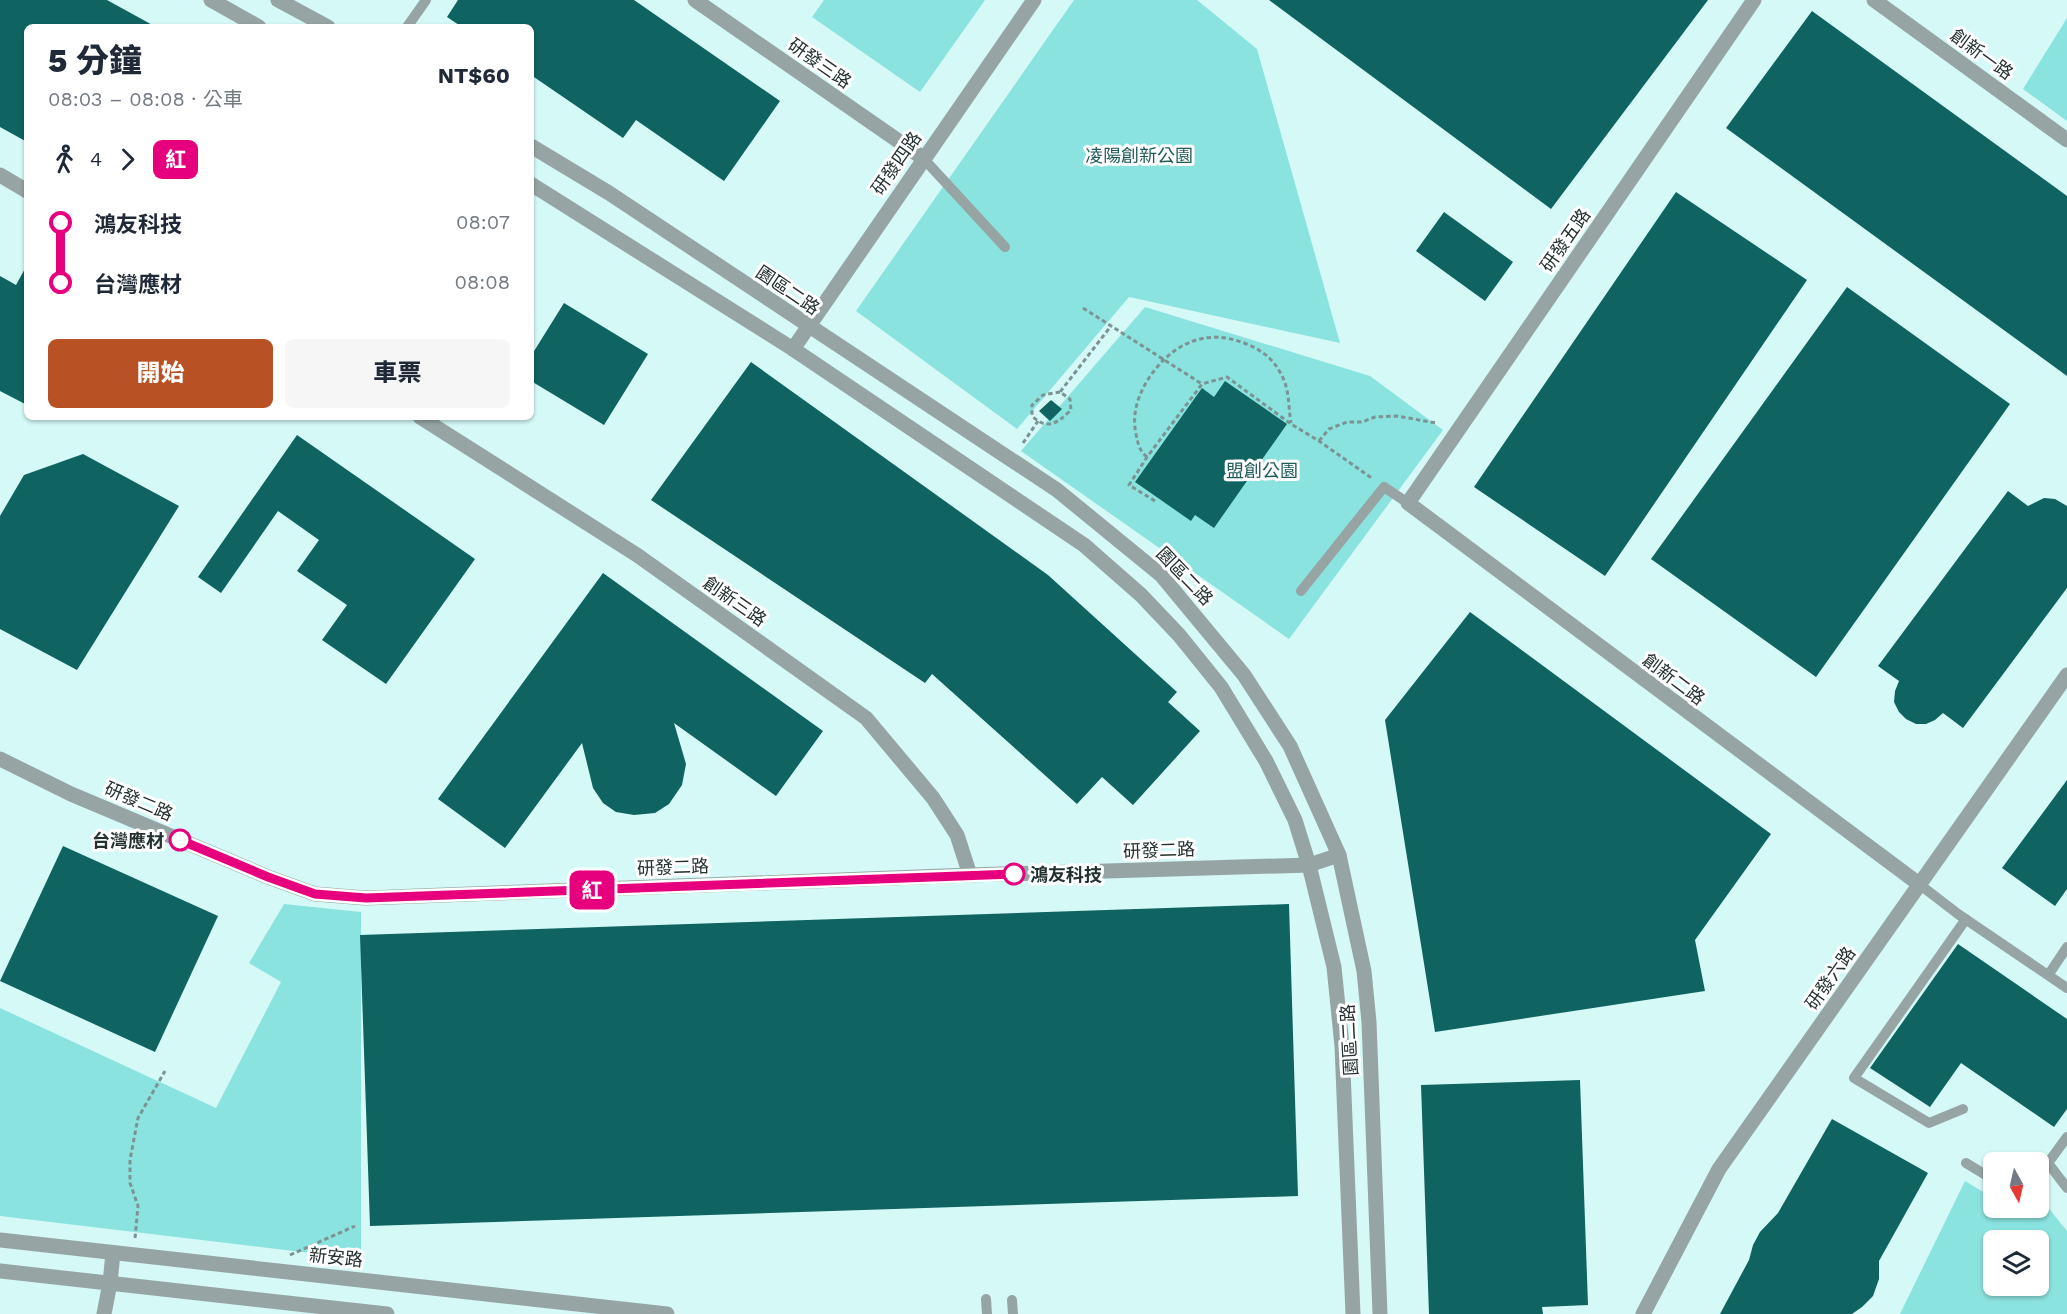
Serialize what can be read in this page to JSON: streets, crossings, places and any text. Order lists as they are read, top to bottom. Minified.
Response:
{"streets":{"street":["創新一路","研發三路","研發四路","研發五路","園區二路","創新三路","創新二路","研發二路","研發六路","新安路"]},"crossings":[["研發三路","研發四路"],["研發四路","園區二路"],["研發五路","創新二路"],["園區二路","研發二路"],["創新三路","研發二路"],["創新二路","研發六路"]],"parks":["凌陽創新公園","盟創公園"],"places":["台灣應材","鴻友科技"],"lines":["bus line 紅"],"north":"bottom","page":{"on_map":"紅","heading":["5 分鐘","08:03 – 08:08 · 公車","NT$60"],"legs":["4","紅"],"list":[{"name":"鴻友科技","value":"08:07"},{"name":"台灣應材","value":"08:08"}],"buttons":["開始","車票"]}}
